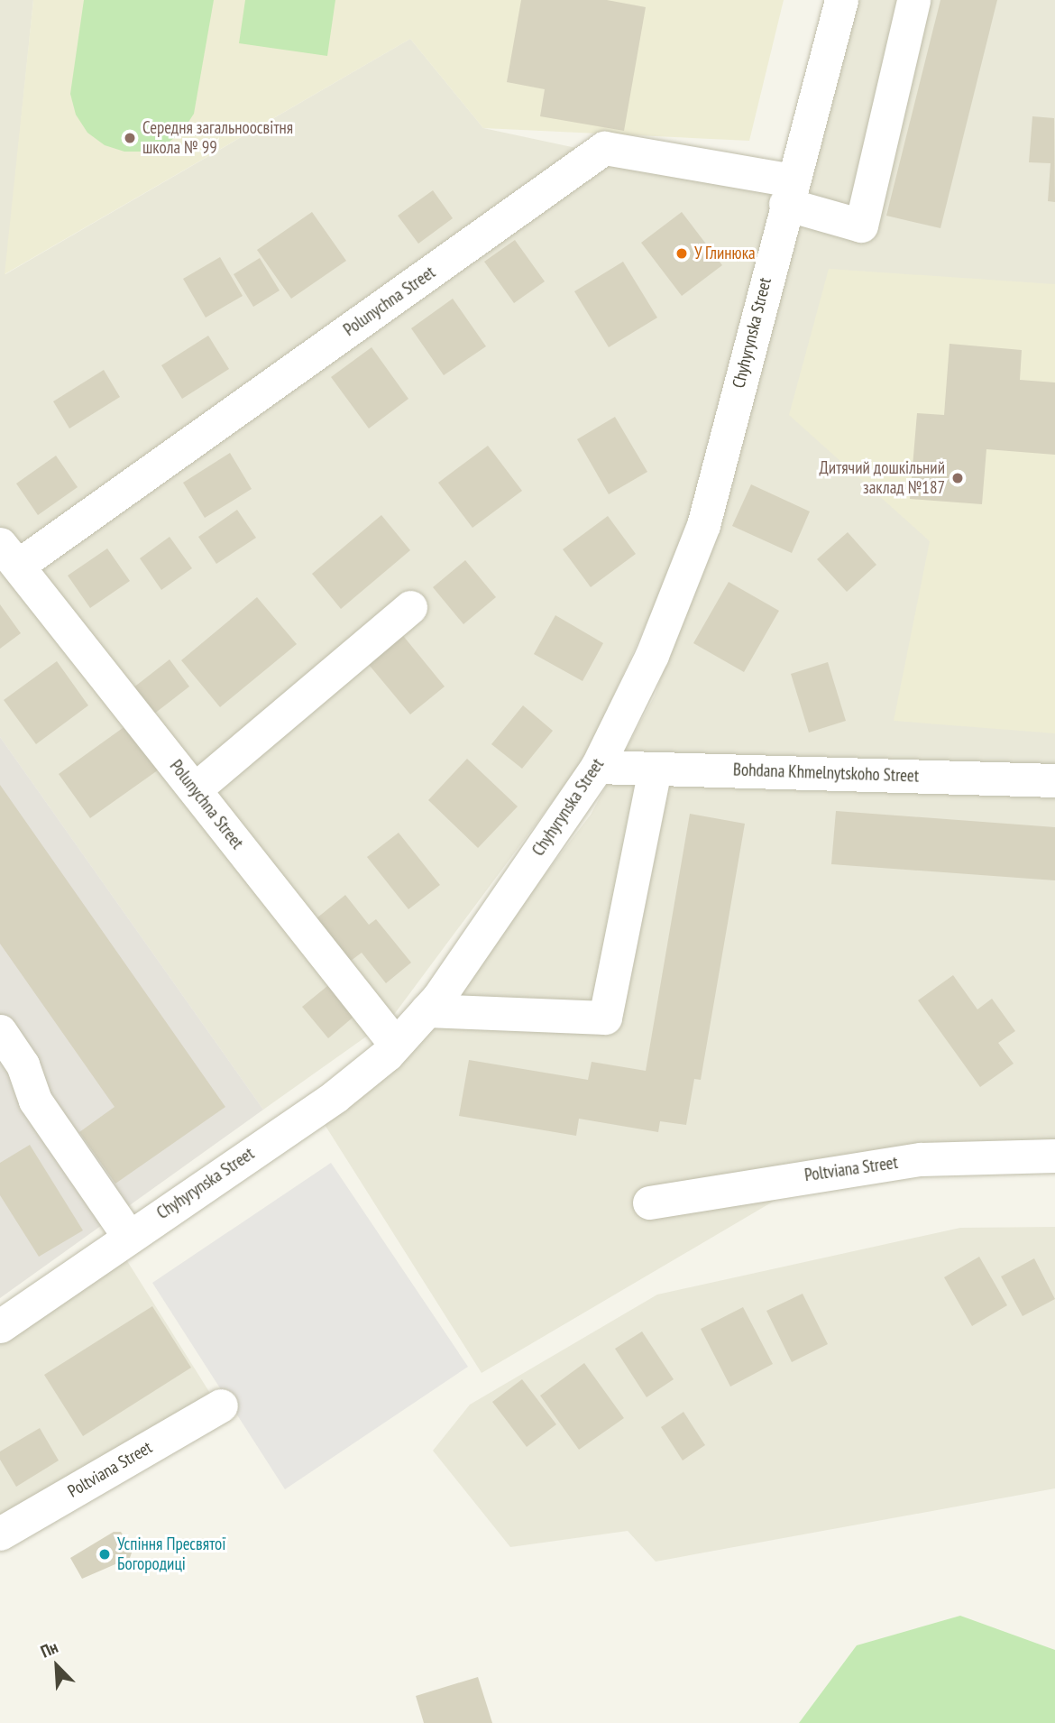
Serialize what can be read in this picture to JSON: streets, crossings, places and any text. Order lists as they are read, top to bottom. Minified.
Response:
{"streets":{"street":["Polunychna Street","Chyhyrynska Street","Bohdana Khmelnytskoho Street","Poltviana Street"]},"crossings":[["Polunychna Street","Chyhyrynska Street"],["Chyhyrynska Street","Bohdana Khmelnytskoho Street"]],"places":["Середня загальноосвітня школа № 99","У Глинюка","Дитячий дошкільний заклад №187","Успіння Пресвятої Богородиці"],"north":"top left"}
